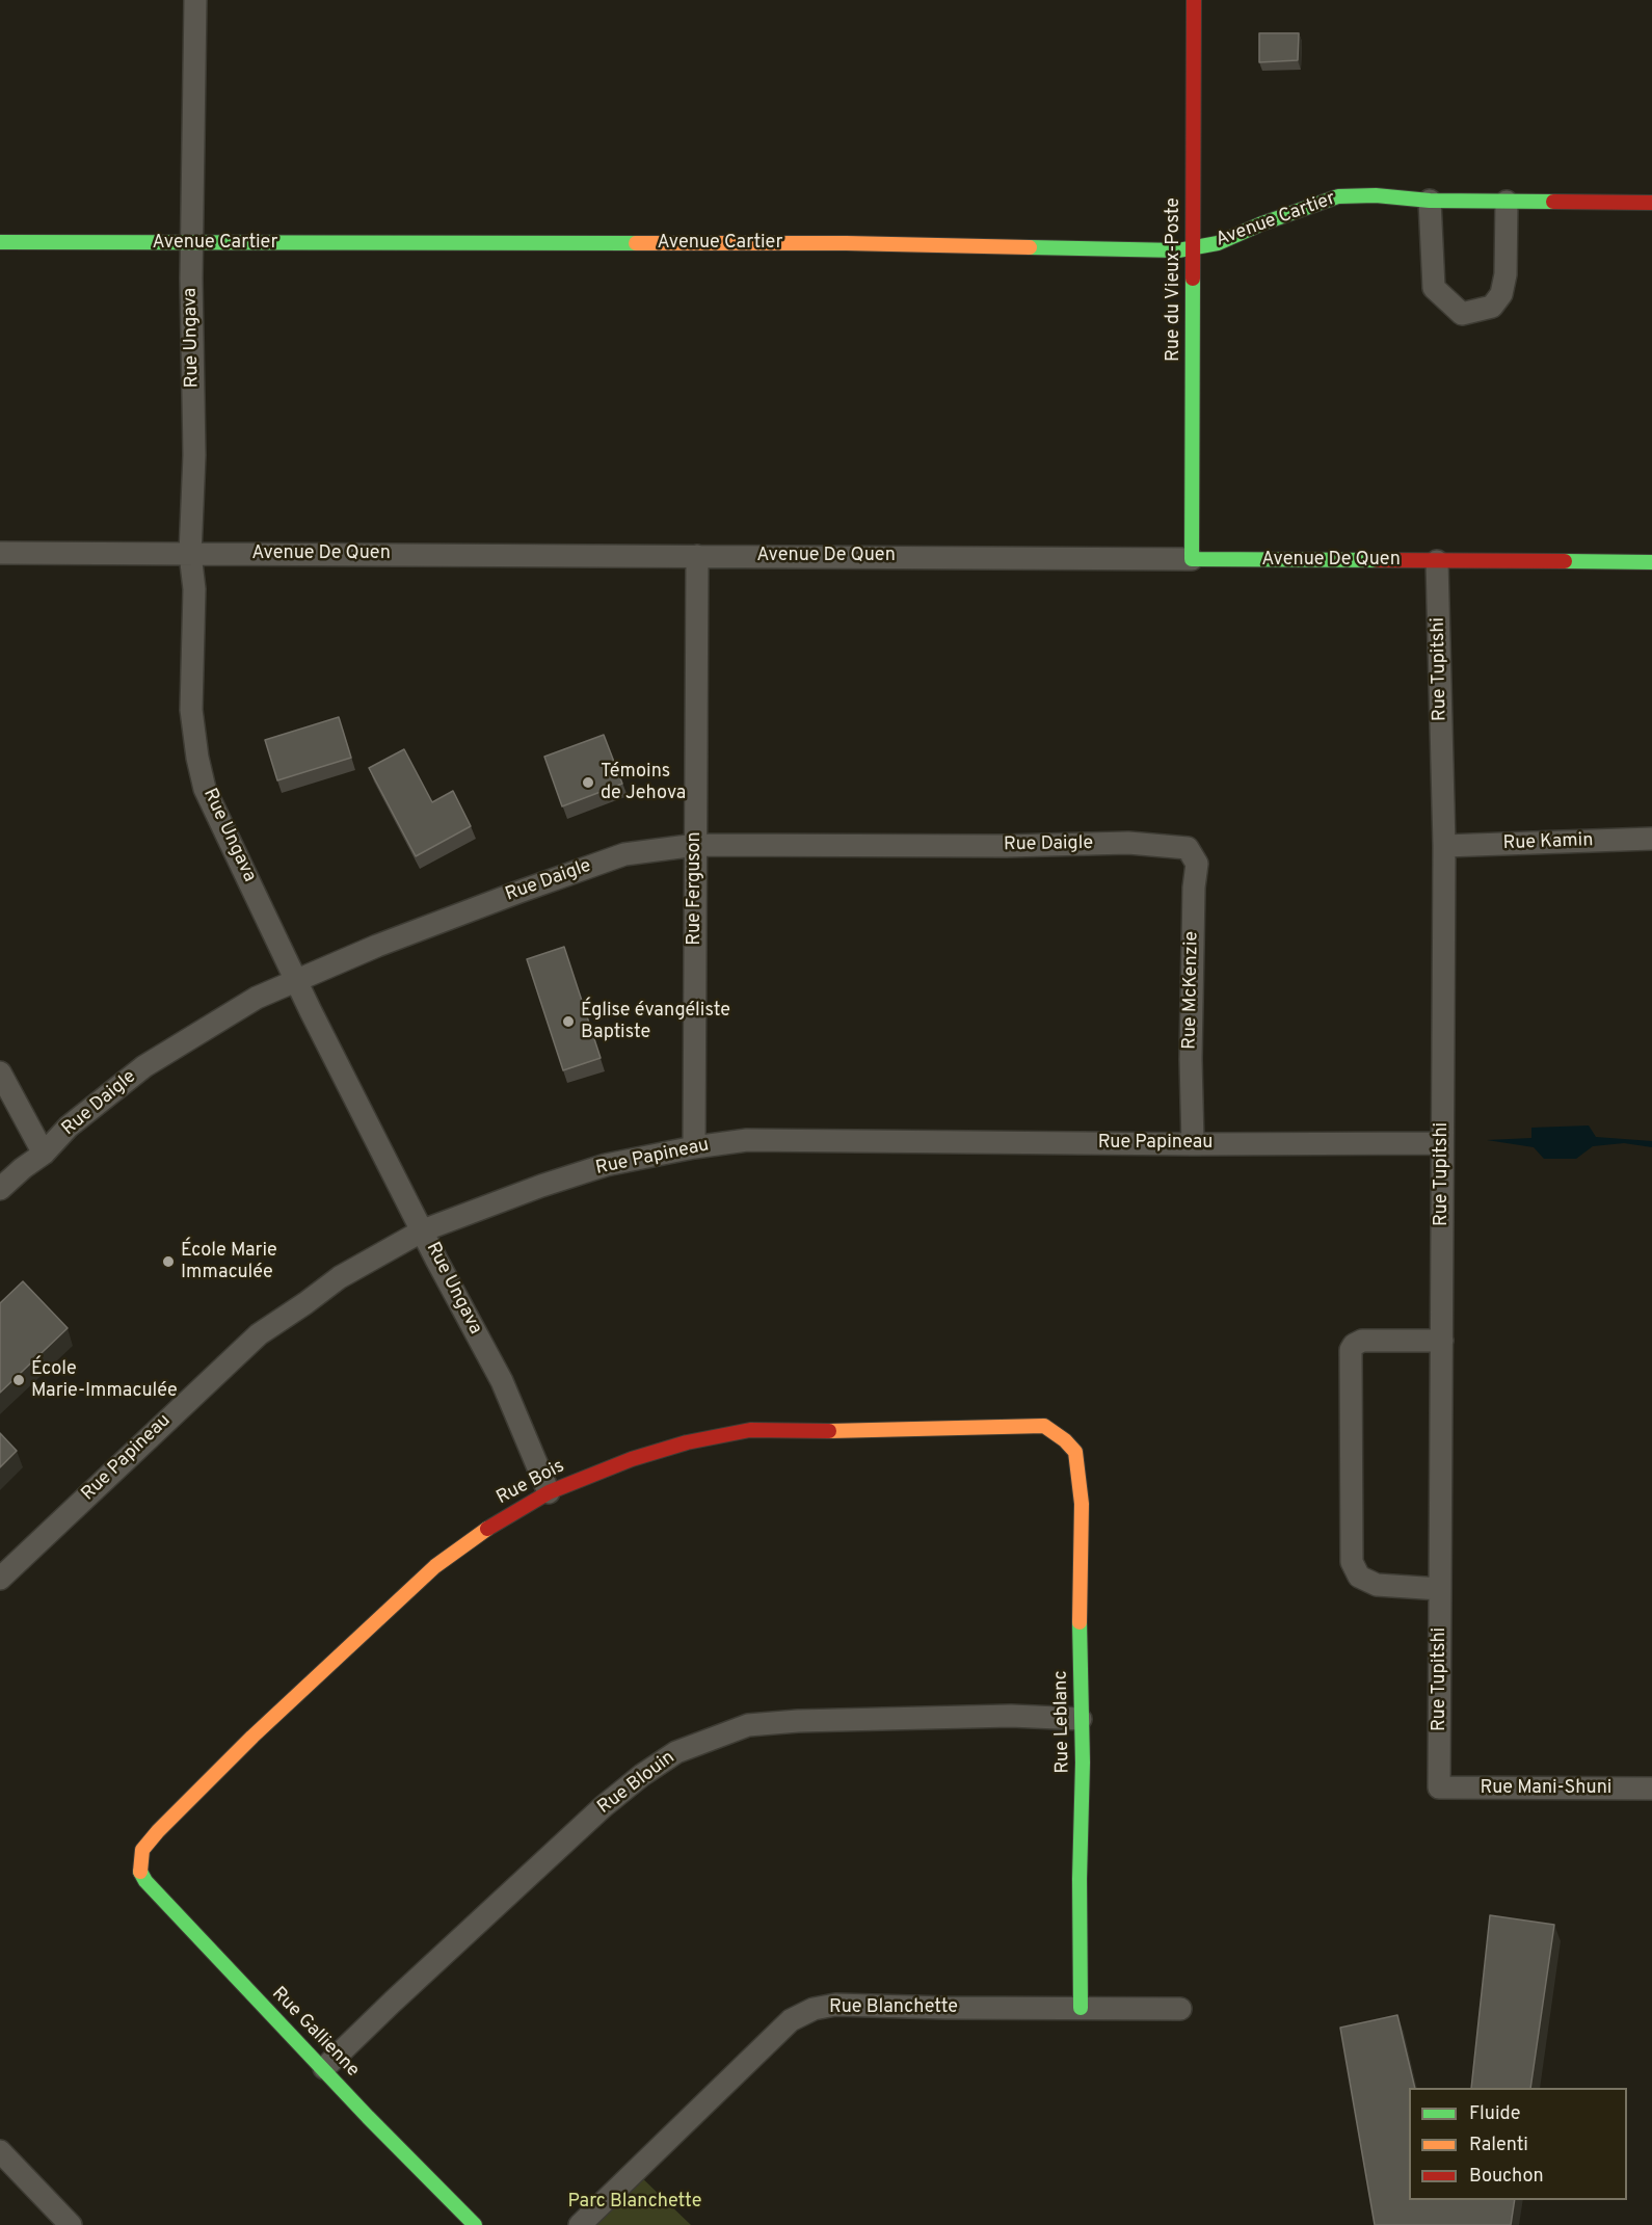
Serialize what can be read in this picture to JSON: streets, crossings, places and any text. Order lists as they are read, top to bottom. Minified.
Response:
{"streets":{"street":["Avenue Cartier","Rue du Vieux-Poste","Rue Ungava","Avenue De Quen","Rue Tupitshi","Rue Kamin","Rue Daigle","Rue Ferguson","Rue McKenzie","Rue Papineau","Rue Bois","Rue Leblanc","Rue Blouin","Rue Mani-Shuni","Rue Blanchette","Rue Gallienne"]},"crossings":[["Avenue Cartier","Rue du Vieux-Poste"],["Avenue Cartier","Rue Ungava"],["Rue du Vieux-Poste","Avenue De Quen"],["Rue Ungava","Avenue De Quen"],["Rue Ungava","Rue Daigle"],["Rue Ungava","Rue Papineau"],["Rue Ungava","Rue Bois"],["Avenue De Quen","Rue Tupitshi"],["Avenue De Quen","Rue Ferguson"],["Rue Tupitshi","Rue Kamin"],["Rue Tupitshi","Rue Papineau"],["Rue Tupitshi","Rue Mani-Shuni"],["Rue Daigle","Rue Ferguson"],["Rue Daigle","Rue McKenzie"],["Rue Ferguson","Rue Papineau"],["Rue McKenzie","Rue Papineau"],["Rue Bois","Rue Leblanc"],["Rue Bois","Rue Gallienne"],["Rue Leblanc","Rue Blouin"],["Rue Leblanc","Rue Blanchette"],["Rue Blouin","Rue Gallienne"]],"parks":["Parc Blanchette"],"places":["Témoins de Jehova","Église évangéliste Baptiste","École Marie Immaculée","École Marie-Immaculée"],"legend":["Fluide","Ralenti","Bouchon"]}
